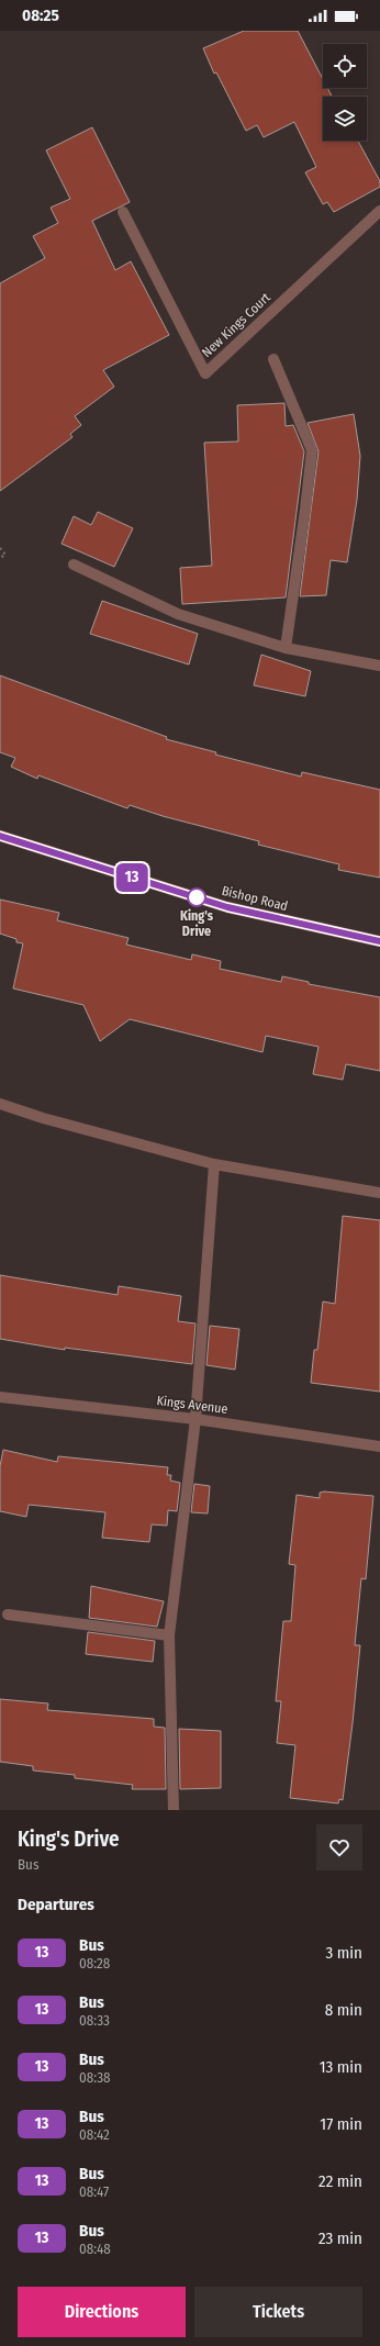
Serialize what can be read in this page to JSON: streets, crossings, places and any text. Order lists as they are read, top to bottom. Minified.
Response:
{"streets":{"street":["New Kings Court","Bishop Road","Kings Avenue"]},"places":["King's Drive"],"lines":["bus line 13"],"page":{"status":"08:25","on_map":"13","heading":[["King's Drive","Bus"],"Departures"],"list":[{"mark":"13","name":"Bus","note":"08:28","value":"3 min"},{"mark":"13","name":"Bus","note":"08:33","value":"8 min"},{"mark":"13","name":"Bus","note":"08:38","value":"13 min"},{"mark":"13","name":"Bus","note":"08:42","value":"17 min"},{"mark":"13","name":"Bus","note":"08:47","value":"22 min"},{"mark":"13","name":"Bus","note":"08:48","value":"23 min"}],"buttons":["Directions","Tickets"]}}
